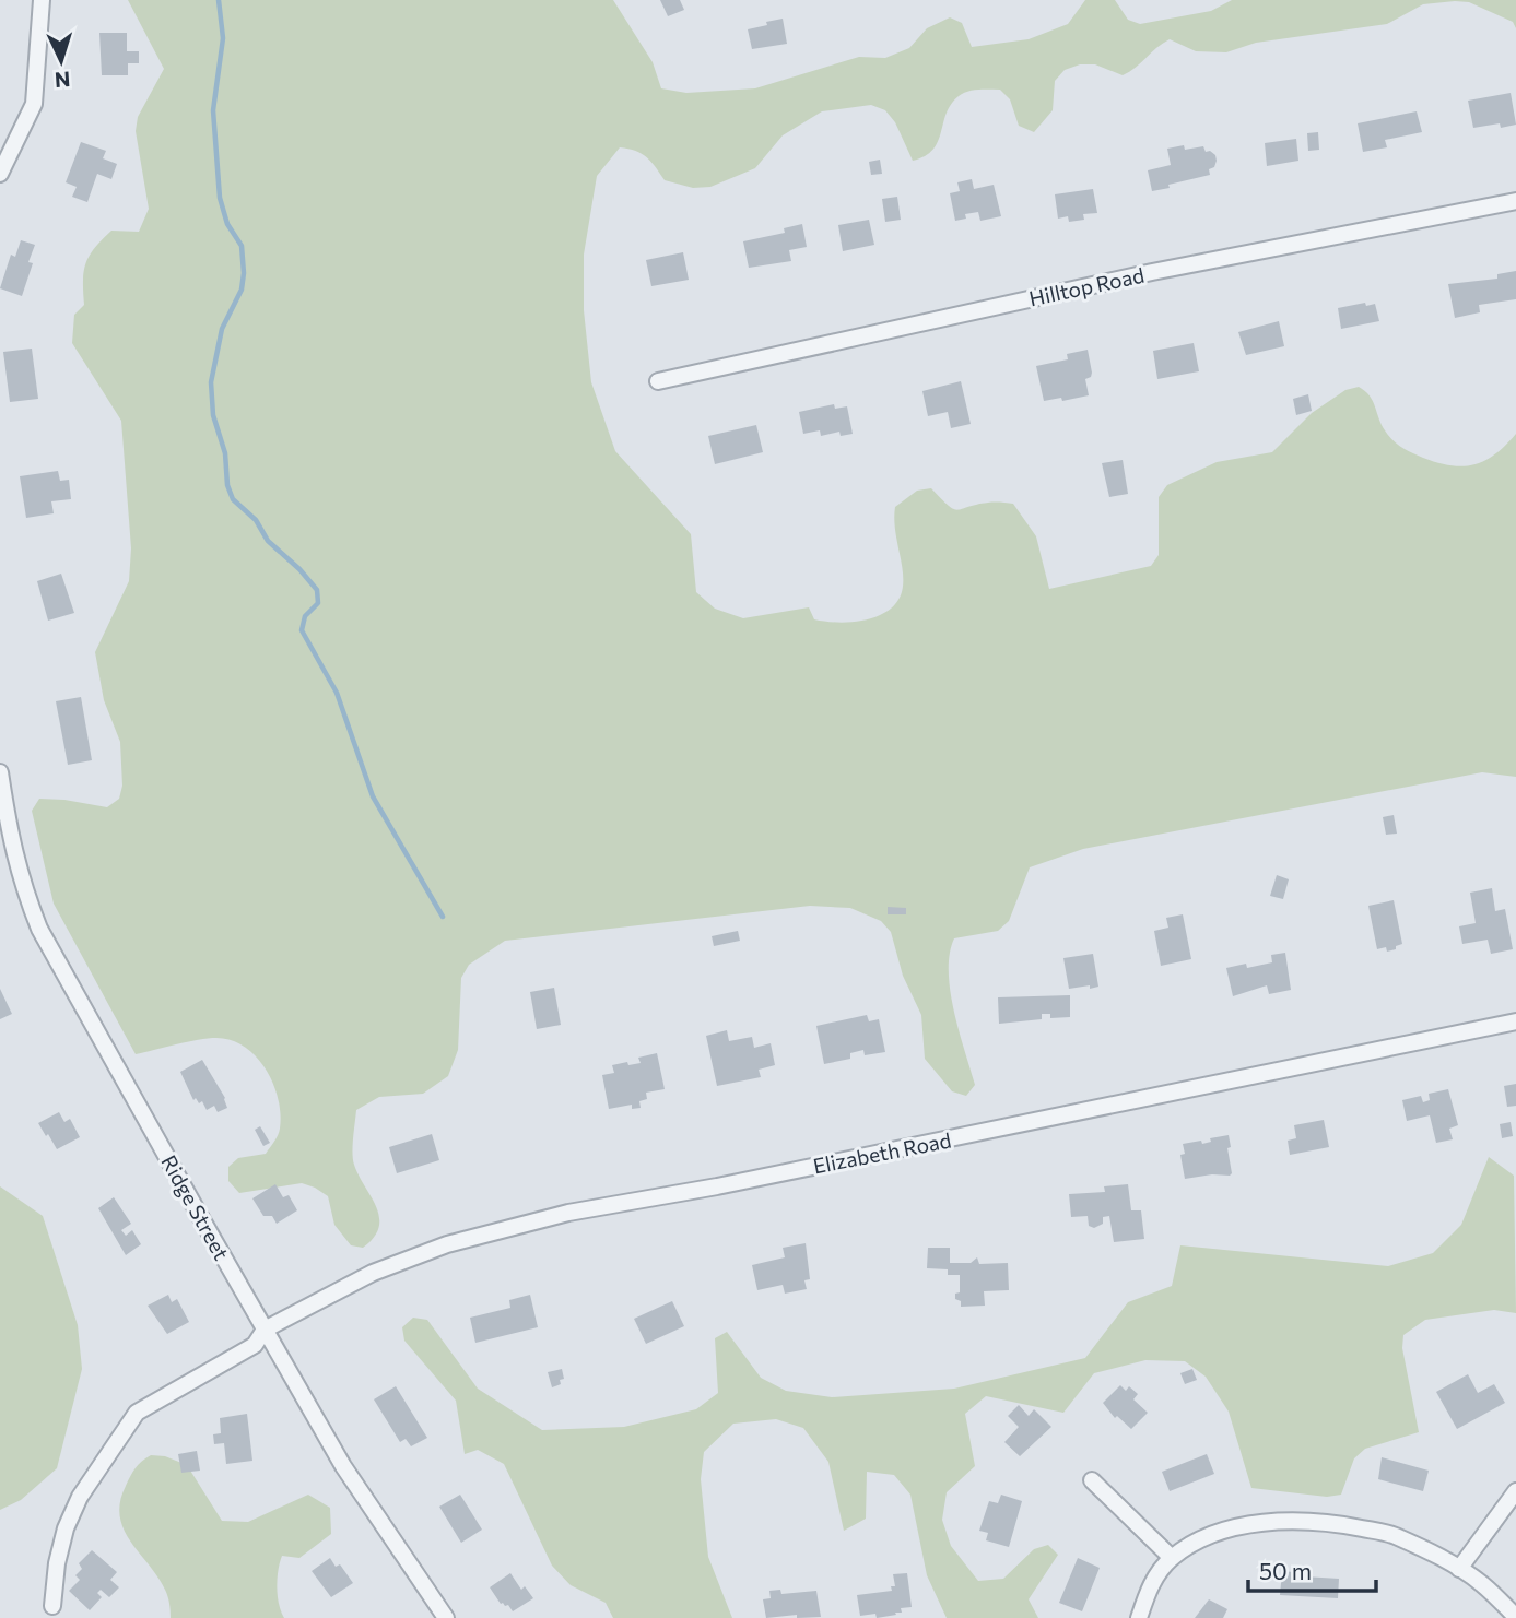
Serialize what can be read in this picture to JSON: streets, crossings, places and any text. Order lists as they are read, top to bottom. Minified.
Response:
{"streets":{"street":["Hilltop Road","Elizabeth Road","Ridge Street"]},"crossings":[["Elizabeth Road","Ridge Street"]],"scale_bar":"50 m","north":"bottom"}
